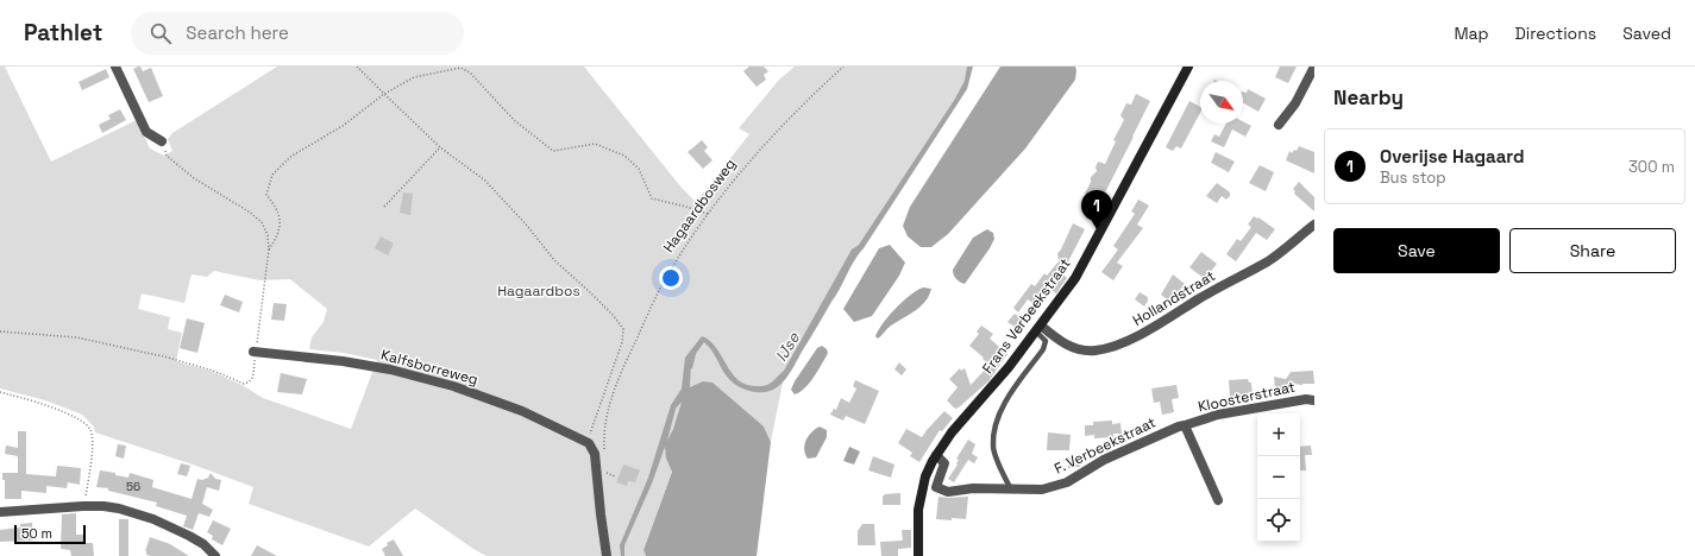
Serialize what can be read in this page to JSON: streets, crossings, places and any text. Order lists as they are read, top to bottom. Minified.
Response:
{"streets":{"main road":["Frans Verbeekstraat"],"street":["Hollandstraat","Kalfsborreweg","Kloosterstraat","F. Verbeekstraat"],"path":["Hagaardbosweg"]},"crossings":[["Hollandstraat","Frans Verbeekstraat"],["Frans Verbeekstraat","F. Verbeekstraat"],["Kloosterstraat","F. Verbeekstraat"]],"water":["IJse"],"parks":["Hagaardbos"],"house_numbers":["56"],"scale_bar":"50 m","north":"bottom right","page":{"header":"Pathlet","search":"Search here","nav":["Map","Directions","Saved"],"heading":"Nearby","list":[{"mark":"1","name":"Overijse Hagaard","note":"Bus stop","value":"300 m"}],"pins":"1","buttons":["Save","Share"],"map_buttons":["+","−"],"scale":"50 m"}}
